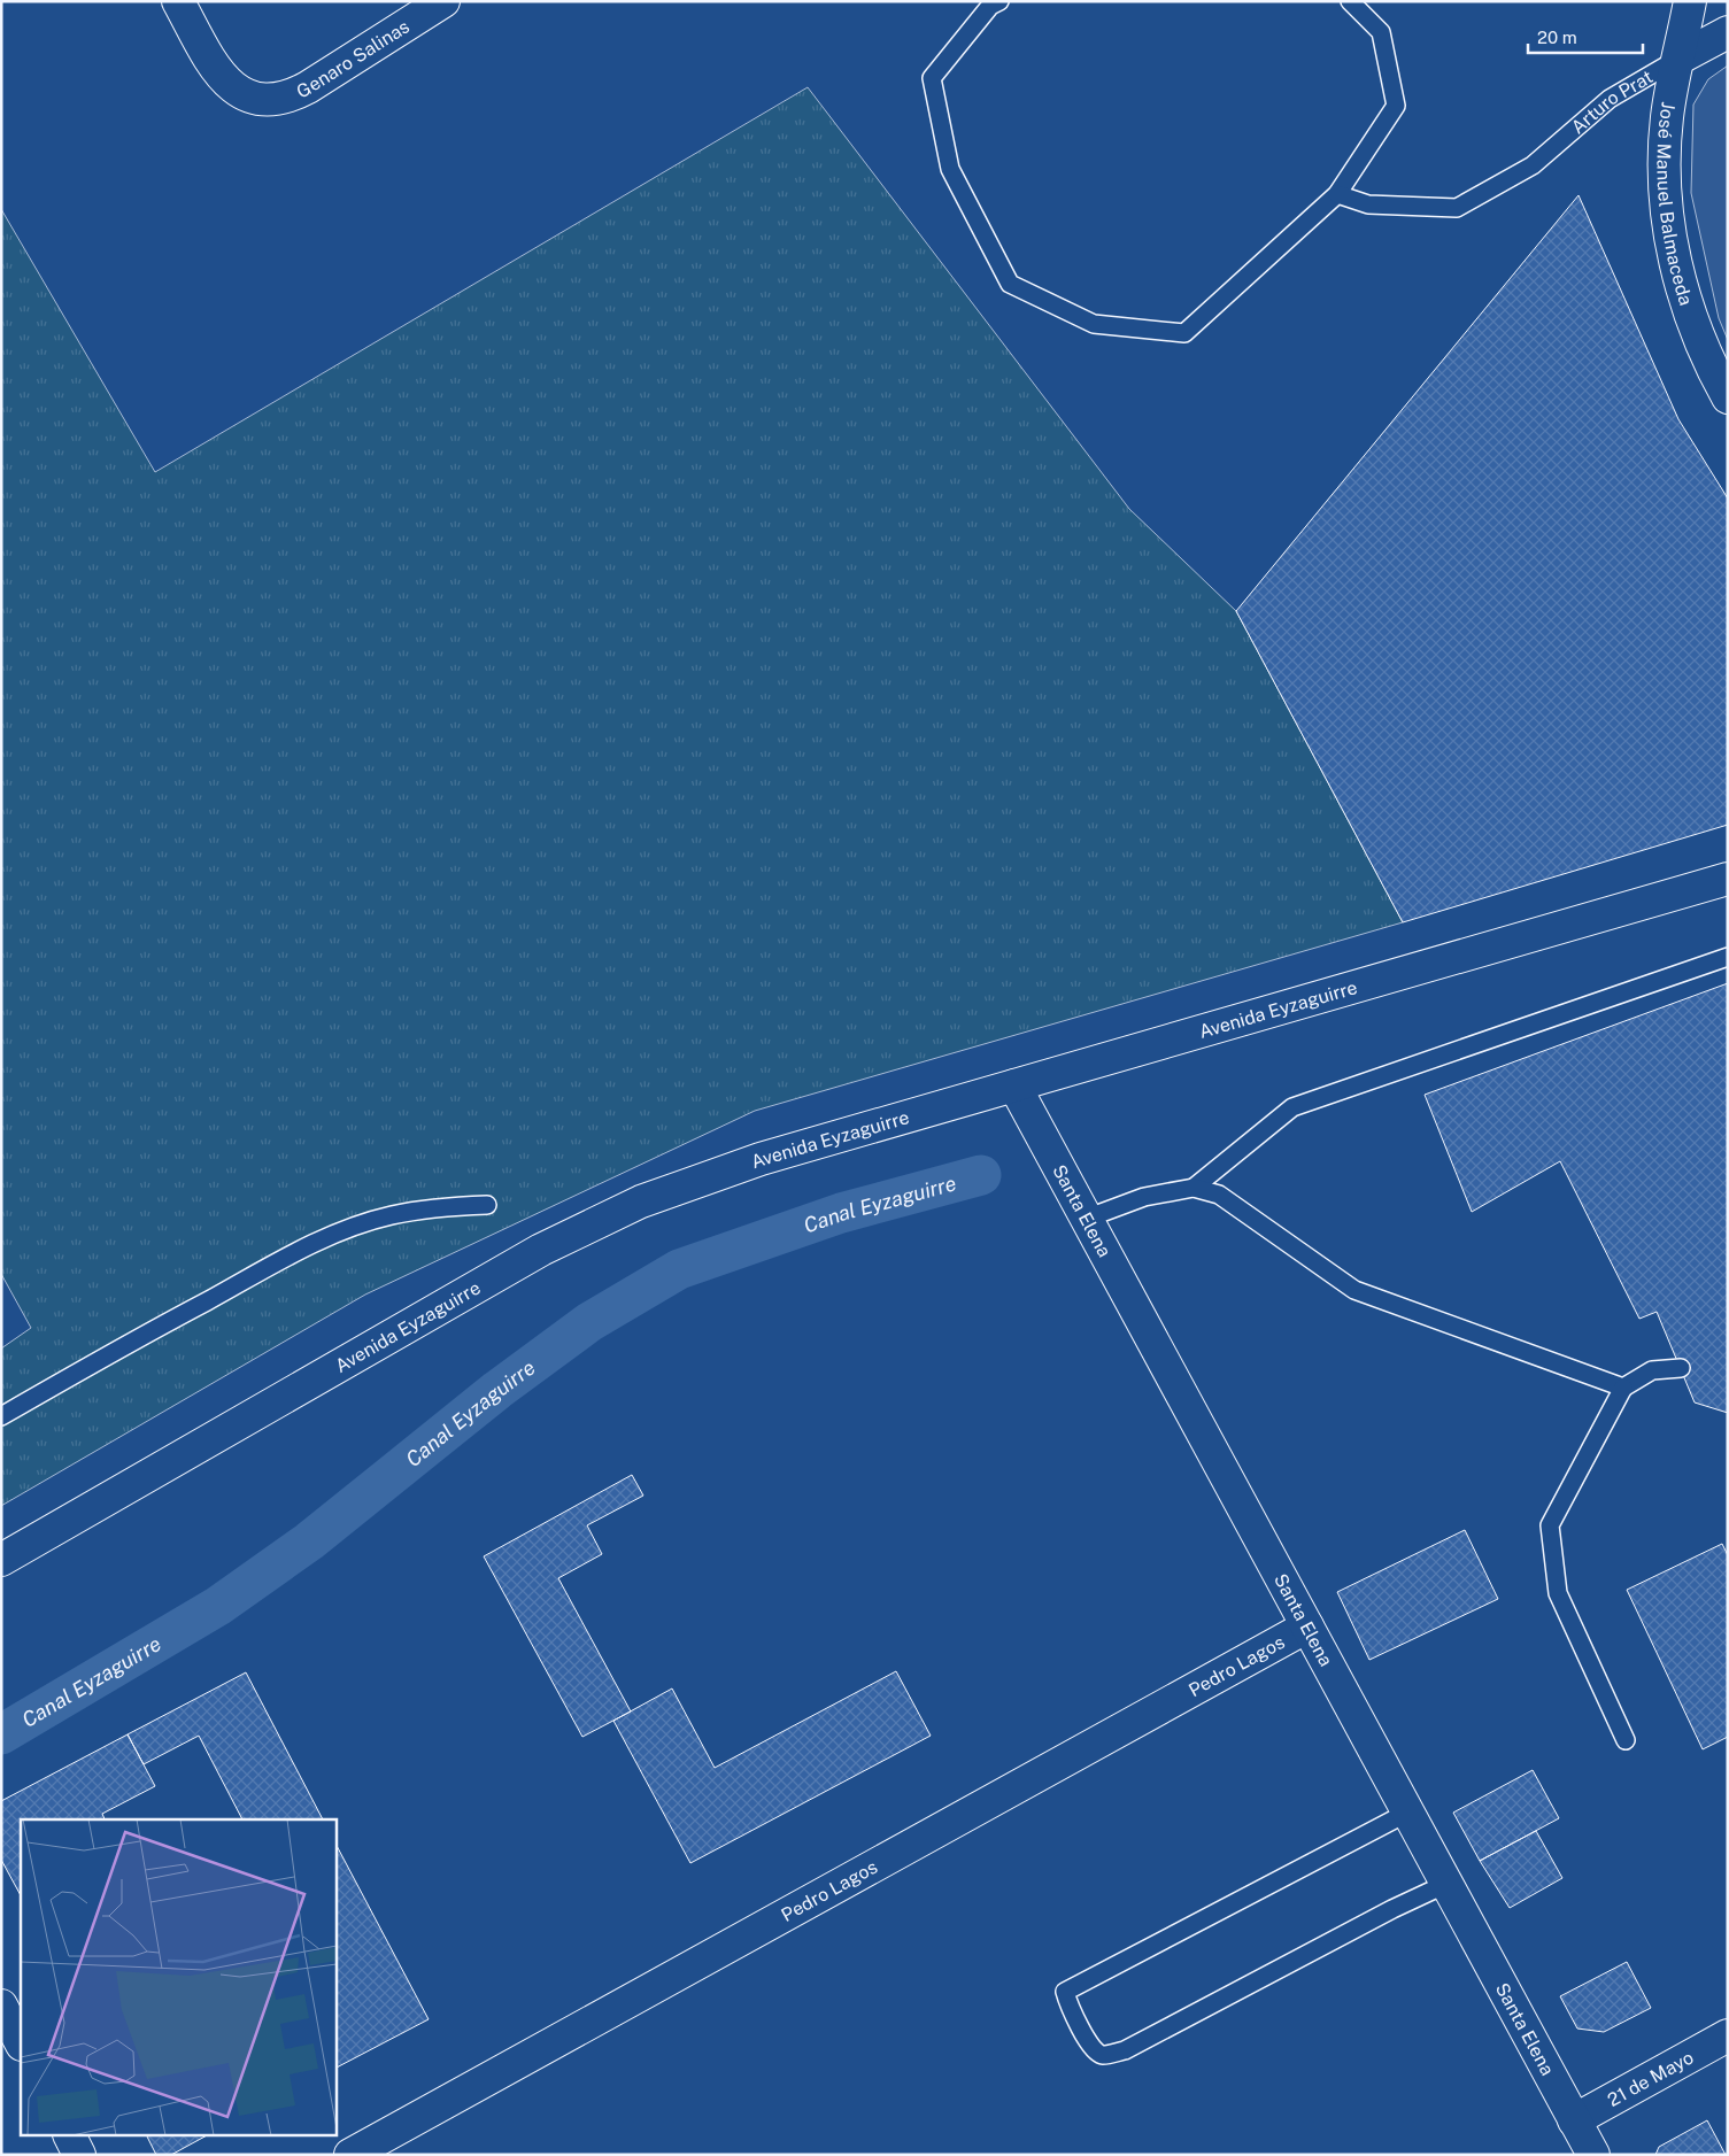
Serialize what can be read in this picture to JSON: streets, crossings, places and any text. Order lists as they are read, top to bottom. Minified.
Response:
{"streets":{"street":["Genaro Salinas","Arturo Prat","José Manuel Balmaceda","Avenida Eyzaguirre","Santa Elena","Pedro Lagos","21 de Mayo"]},"crossings":[["Arturo Prat","José Manuel Balmaceda"],["Avenida Eyzaguirre","Santa Elena"],["Santa Elena","Pedro Lagos"],["Santa Elena","21 de Mayo"]],"water":["Canal Eyzaguirre"],"scale_bar":"20 m"}
